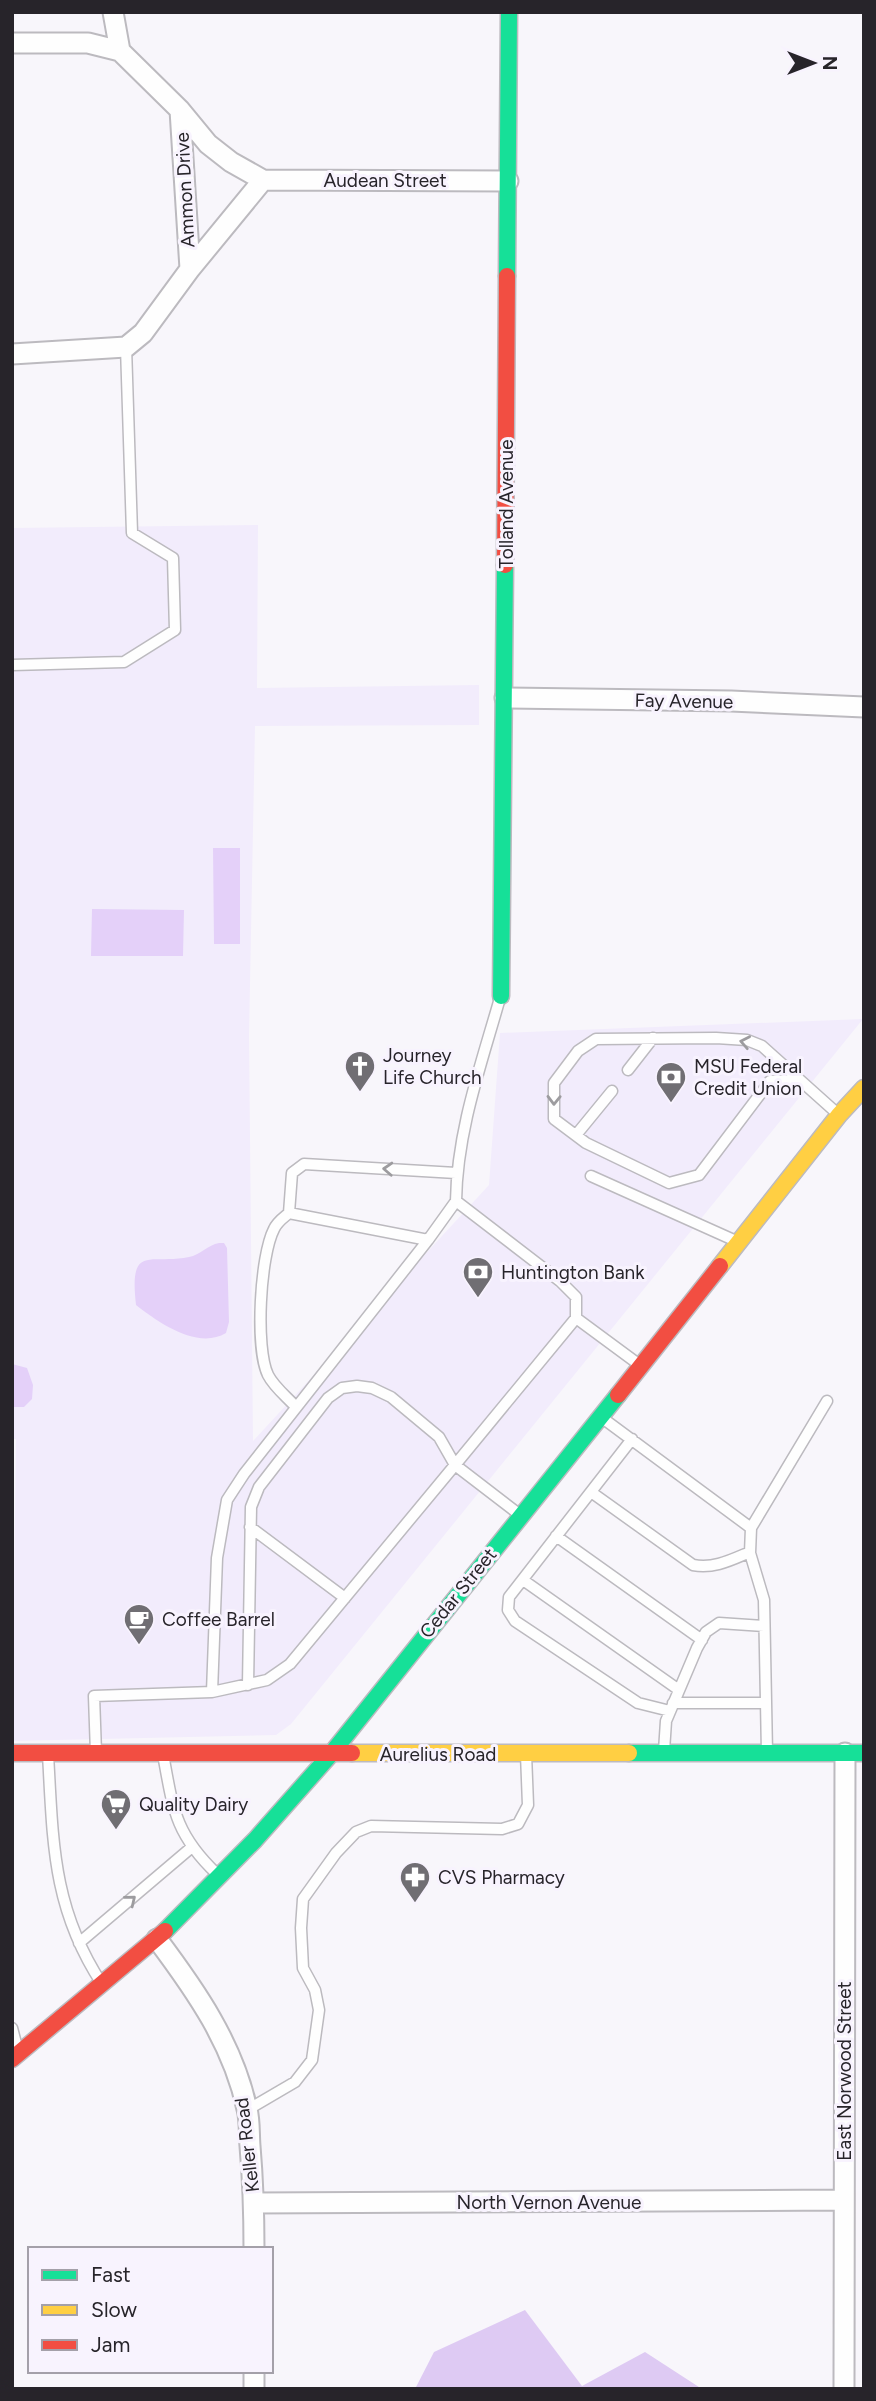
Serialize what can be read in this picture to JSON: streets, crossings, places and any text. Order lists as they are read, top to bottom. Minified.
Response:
{"streets":{"street":["Audean Street","Ammon Drive","Tolland Avenue","Fay Avenue","Cedar Street","Aurelius Road","East Norwood Street","Keller Road","North Vernon Avenue"]},"crossings":[["Audean Street","Ammon Drive"],["Audean Street","Tolland Avenue"],["Tolland Avenue","Fay Avenue"],["Cedar Street","Aurelius Road"],["Cedar Street","Keller Road"],["Aurelius Road","East Norwood Street"],["East Norwood Street","North Vernon Avenue"],["Keller Road","North Vernon Avenue"]],"places":{"church":["Journey Life Church"],"bank":["MSU Federal Credit Union","Huntington Bank"],"cafe":["Coffee Barrel"],"supermarket":["Quality Dairy"],"pharmacy":["CVS Pharmacy"]},"legend":["Fast","Slow","Jam"],"north":"right"}
